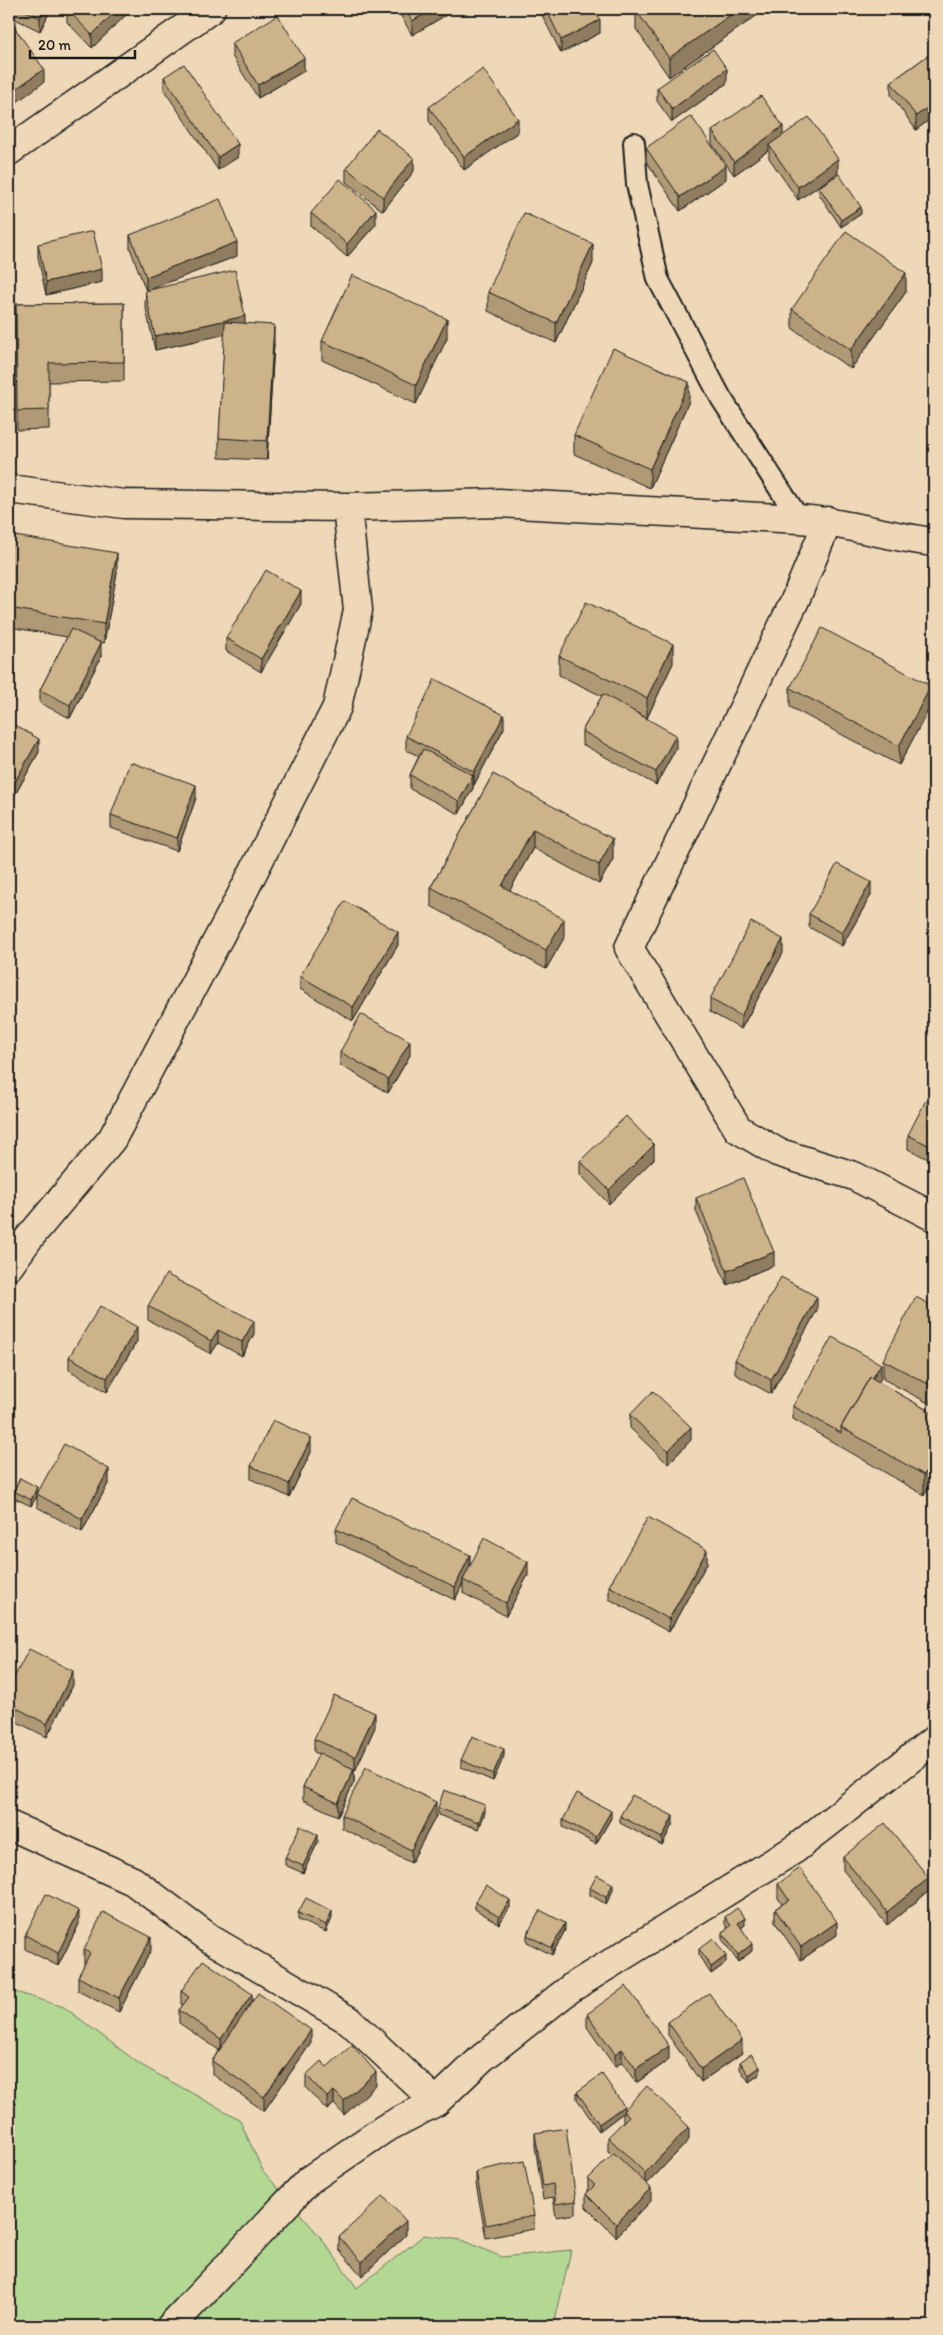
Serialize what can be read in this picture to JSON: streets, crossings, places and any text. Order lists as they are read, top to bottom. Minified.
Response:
{"scale_bar":"20 m"}
